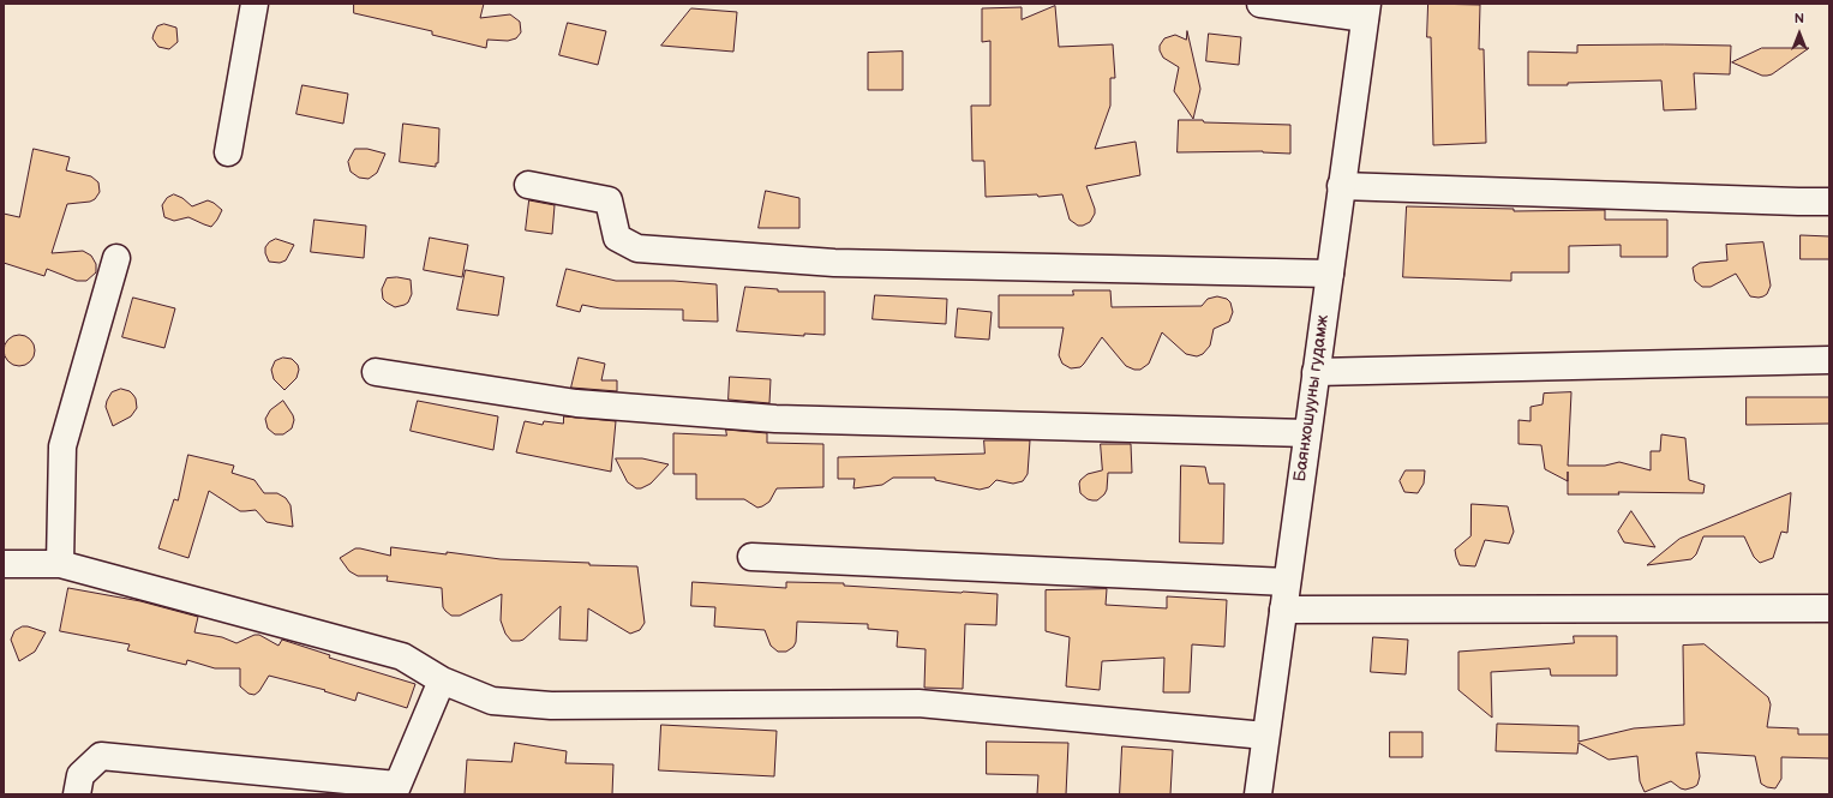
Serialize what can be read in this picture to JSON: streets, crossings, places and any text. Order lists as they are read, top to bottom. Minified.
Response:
{"streets":{"street":["Баянхошууны гудамж"]},"north":"top"}
